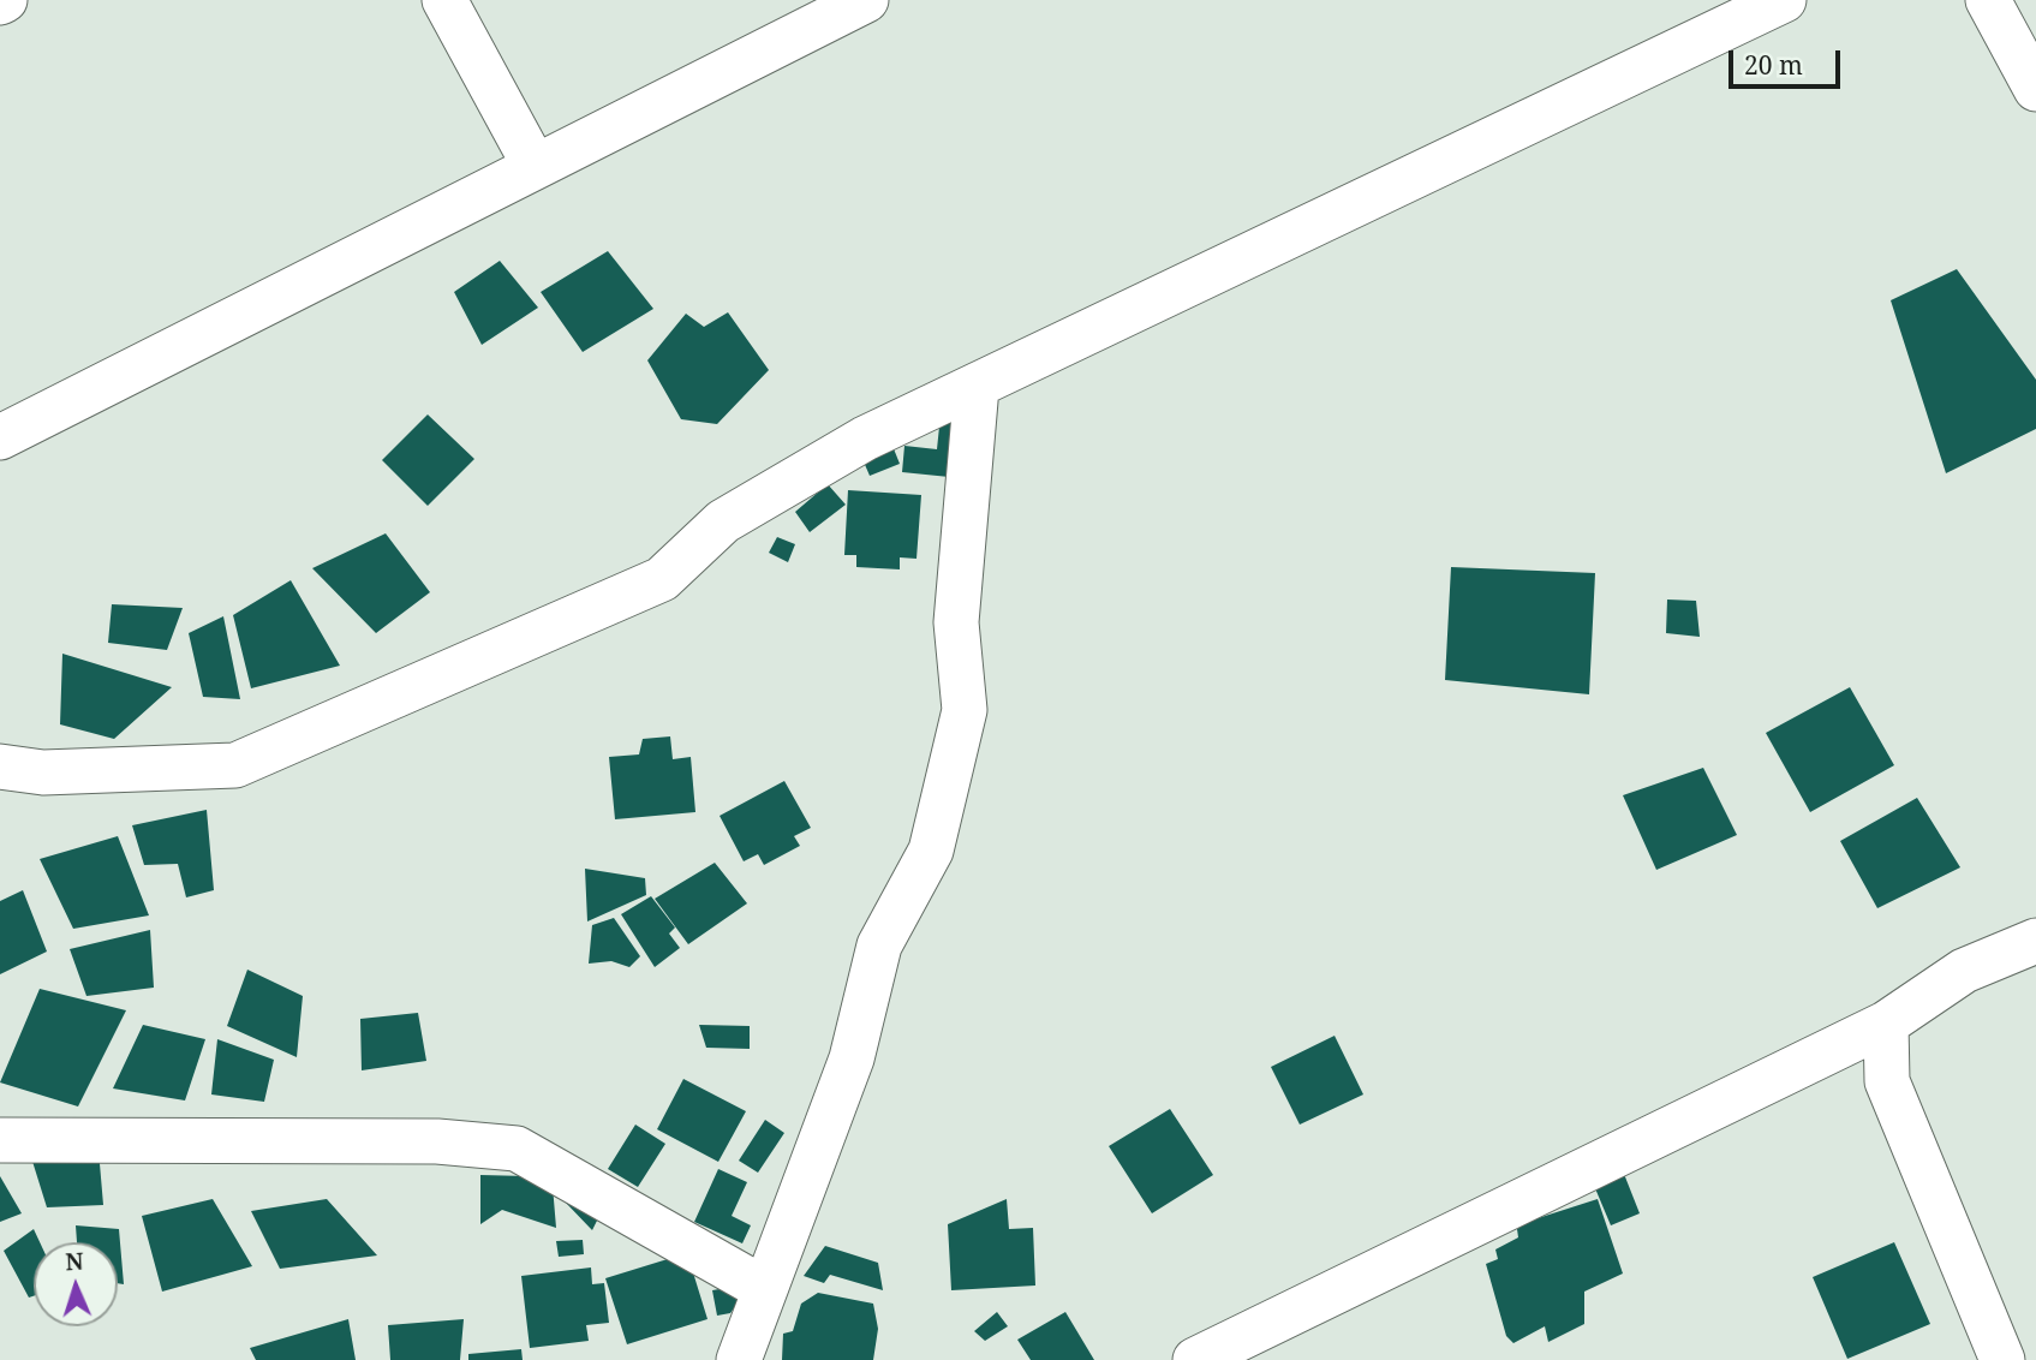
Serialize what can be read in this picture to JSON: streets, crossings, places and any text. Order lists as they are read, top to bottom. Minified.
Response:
{"scale_bar":"20 m","north":"top"}
